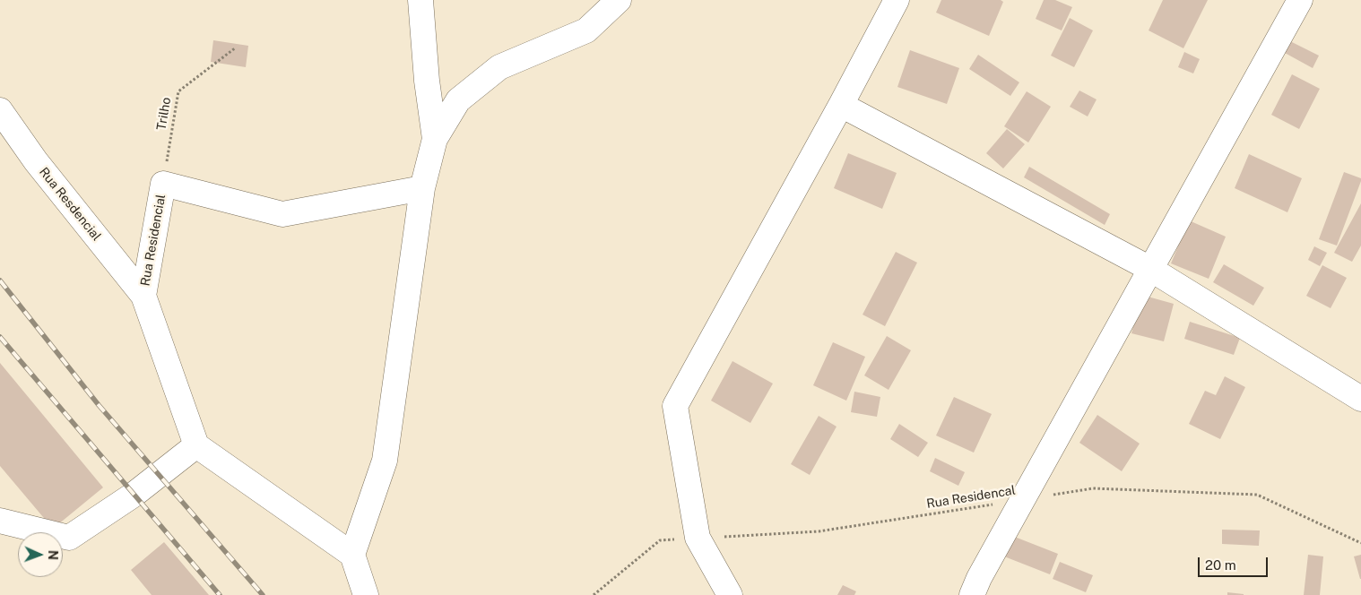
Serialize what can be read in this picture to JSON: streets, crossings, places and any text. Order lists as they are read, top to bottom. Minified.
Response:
{"streets":{"street":["Rua Resdencial","Rua Residencial"],"path":["Trilho","Rua Residencal"]},"crossings":[["Trilho","Rua Residencial"],["Rua Resdencial","Rua Residencial"]],"scale_bar":"20 m","north":"right"}
